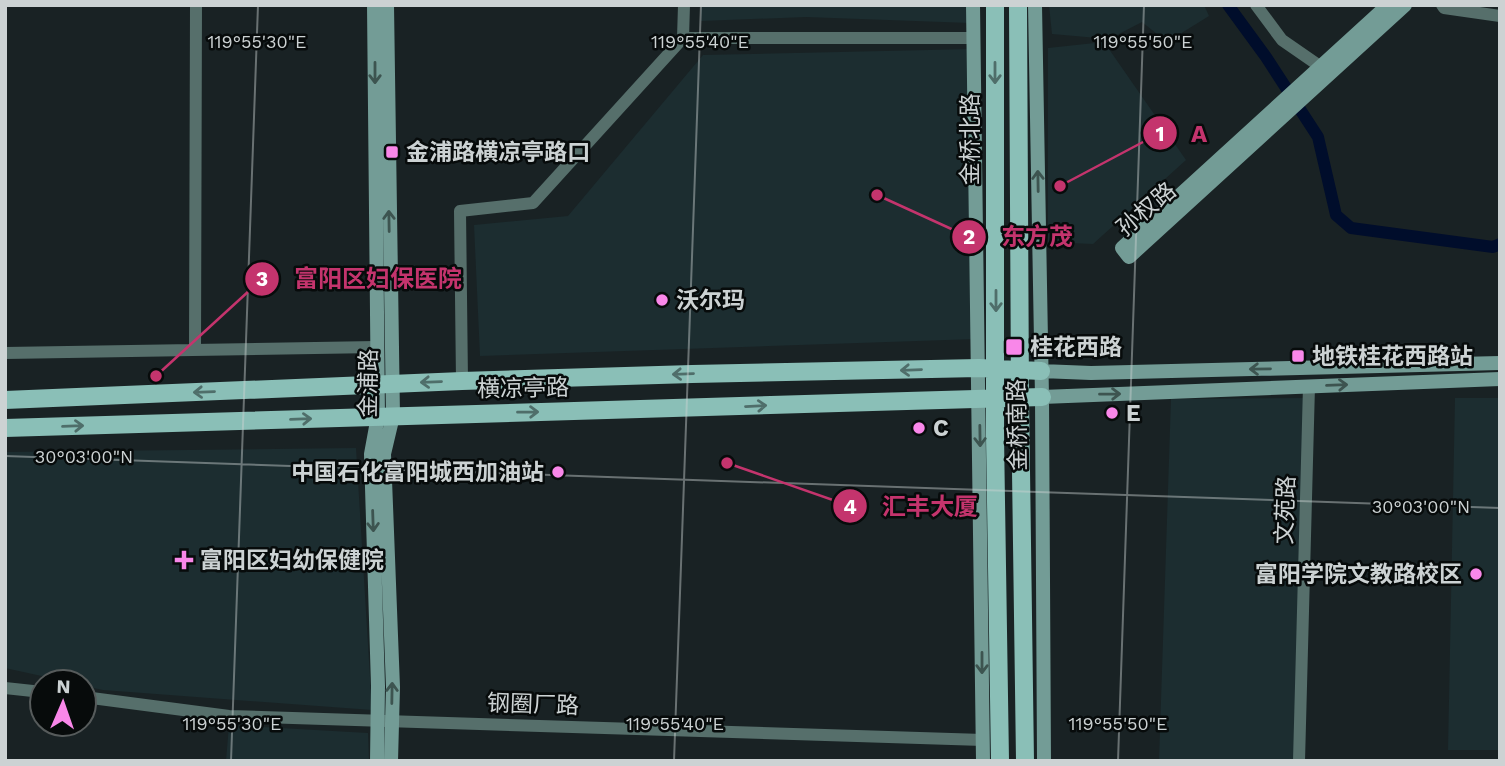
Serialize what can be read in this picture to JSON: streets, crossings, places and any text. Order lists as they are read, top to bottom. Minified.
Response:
{"streets":{"main road":["金桥北路","孙权路","金浦路","横凉亭路","金桥南路"],"street":["文苑路","钢圈厂路"]},"crossings":[["金桥北路","横凉亭路"],["金桥北路","金桥南路"],["金浦路","横凉亭路"],["金浦路","钢圈厂路"],["横凉亭路","金桥南路"],["金桥南路","钢圈厂路"]],"places":{"transit":["金浦路横凉亭路口","桂花西路","地铁桂花西路站"],"other":["A","东方茂","沃尔玛","富阳区妇保医院","E","C","汇丰大厦","中国石化富阳城西加油站","富阳学院文教路校区"],"health":["富阳区妇幼保健院"]},"north":"top","coordinates":["119°55'30\"E","119°55'40\"E","119°55'50\"E","30°03'00\"N"]}
